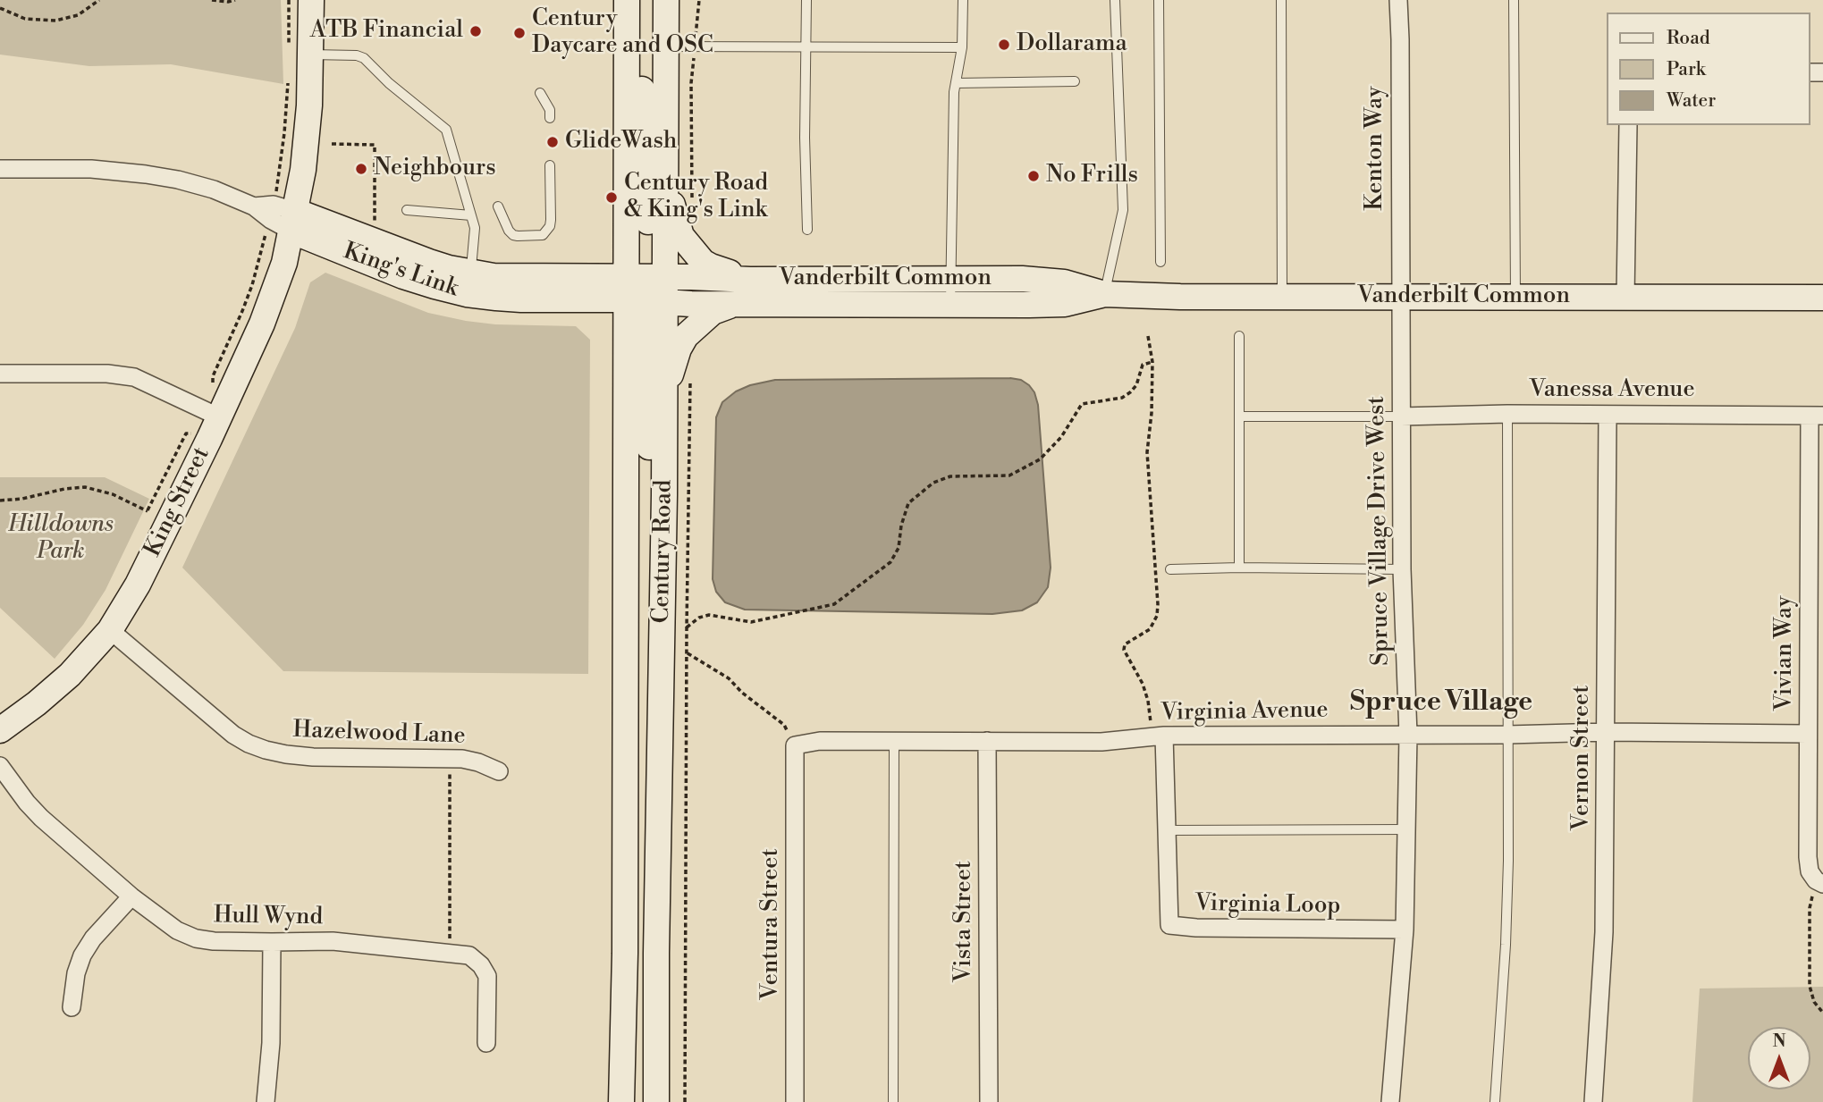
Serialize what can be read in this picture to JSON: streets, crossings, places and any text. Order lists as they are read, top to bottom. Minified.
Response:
{"streets":{"street":["Kenton Way","King's Link","Vanderbilt Common","Vanessa Avenue","King Street","Spruce Village Drive West","Century Road","Vivian Way","Virginia Avenue","Hazelwood Lane","Vernon Street","Virginia Loop","Hull Wynd","Vista Street","Ventura Street"]},"crossings":[["Kenton Way","Vanderbilt Common"],["Kenton Way","Spruce Village Drive West"],["King's Link","Vanderbilt Common"],["King's Link","King Street"],["King's Link","Century Road"],["Vanderbilt Common","Spruce Village Drive West"],["Vanderbilt Common","Century Road"],["Vanessa Avenue","Spruce Village Drive West"],["Vanessa Avenue","Vivian Way"],["Vanessa Avenue","Vernon Street"],["King Street","Hazelwood Lane"],["Spruce Village Drive West","Virginia Avenue"],["Spruce Village Drive West","Virginia Loop"],["Vivian Way","Virginia Avenue"],["Virginia Avenue","Vernon Street"],["Virginia Avenue","Virginia Loop"],["Virginia Avenue","Vista Street"],["Virginia Avenue","Ventura Street"]],"districts":["Spruce Village"],"parks":["Hilldowns Park"],"places":["ATB Financial","Century Daycare and OSC","Dollarama","GlideWash","Neighbours","No Frills","Century Road & King's Link"],"legend":["Road","Park","Water"],"north":"top"}
